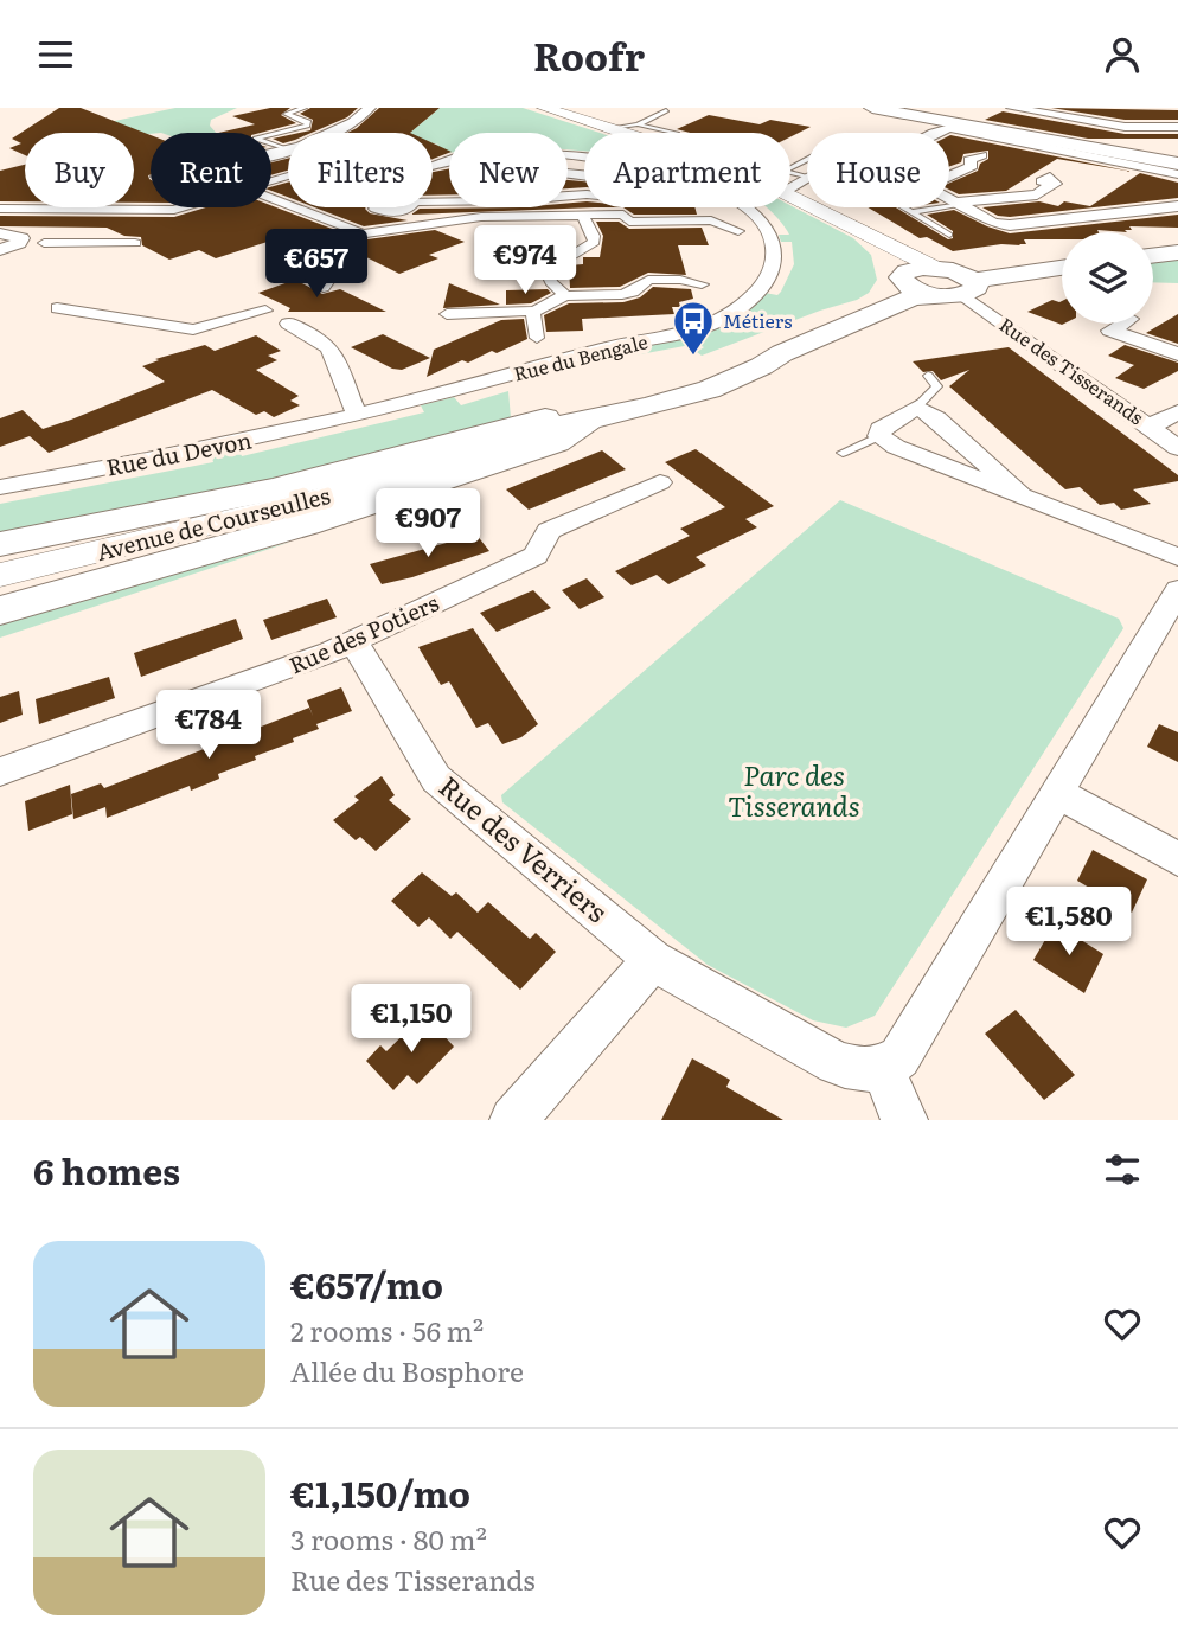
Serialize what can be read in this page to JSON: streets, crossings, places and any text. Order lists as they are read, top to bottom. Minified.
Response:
{"streets":{"main road":["Avenue de Courseulles"],"street":["Rue du Bengale","Rue des Tisserands","Rue du Devon","Rue des Potiers","Rue des Verriers"]},"crossings":[["Rue du Bengale","Rue du Devon"],["Rue des Tisserands","Avenue de Courseulles"],["Rue des Potiers","Rue des Verriers"]],"parks":["Parc des Tisserands"],"places":{"bus stop":["Métiers"]},"page":{"header":"Roofr","chip":["Buy","Rent","Filters","New","Apartment","House"],"price":["€974","€657","€907","€784","€1,580","€1,150"],"heading":"6 homes","list":[{"name":"€657/mo","note":"2 rooms · 56 m² · Allée du Bosphore"},{"name":"€1,150/mo","note":"3 rooms · 80 m² · Rue des Tisserands"}]}}
